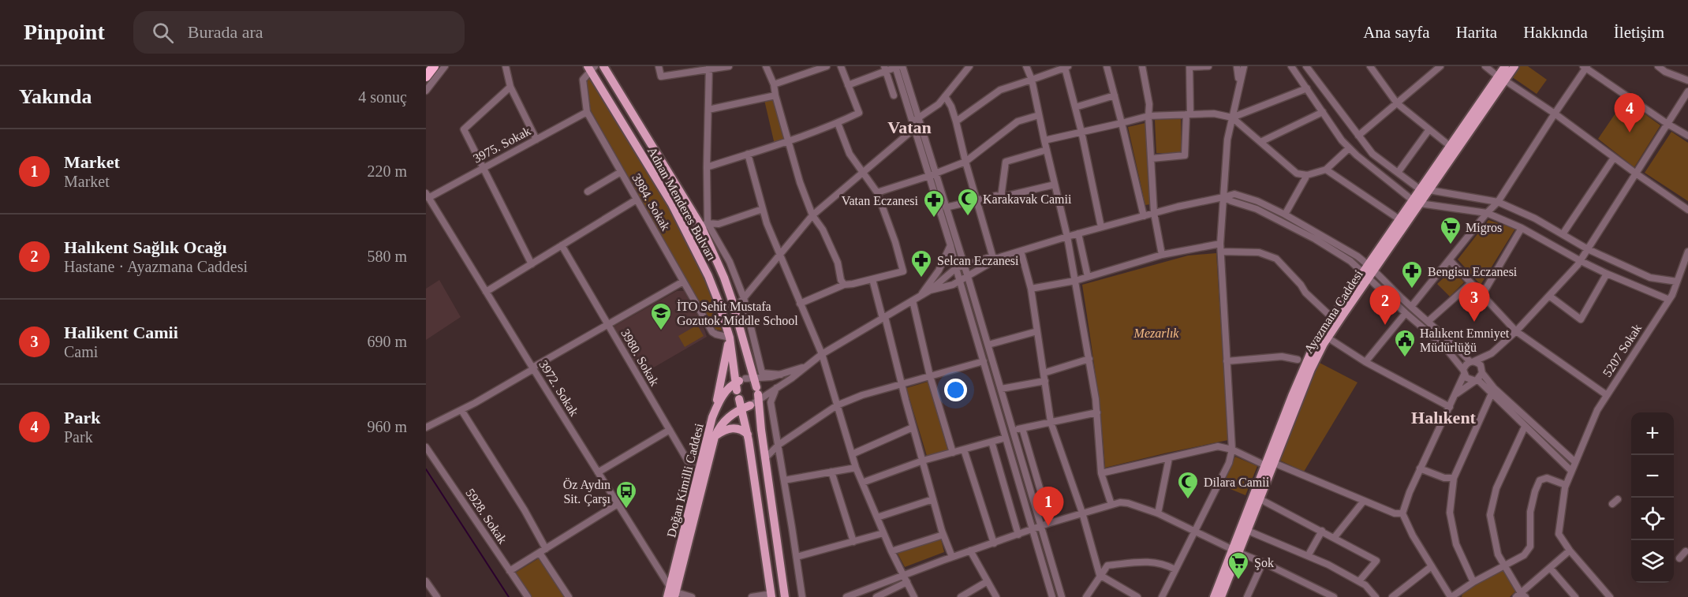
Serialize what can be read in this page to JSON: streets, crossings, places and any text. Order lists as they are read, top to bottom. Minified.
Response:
{"streets":{"main road":["Adnan Menderes Bulvarı","Ayazmana Caddesi","Doğan Kimilli Caddesi"],"street":["3975. Sokak","3984. Sokak","5207 Sokak","3980. Sokak","3972. Sokak","5928. Sokak"]},"crossings":[["3975. Sokak","3984. Sokak"],["3975. Sokak","3972. Sokak"],["3984. Sokak","Adnan Menderes Bulvarı"],["Adnan Menderes Bulvarı","Doğan Kimilli Caddesi"],["3980. Sokak","Doğan Kimilli Caddesi"],["3972. Sokak","Doğan Kimilli Caddesi"]],"districts":["Vatan","Halıkent"],"parks":["Mezarlık"],"places":{"mosque":["Karakavak Camii","Dilara Camii"],"pharmacy":["Vatan Eczanesi","Selcan Eczanesi","Bengisu Eczanesi"],"supermarket":["Migros","Şok"],"school or university":["İTO Sehit Mustafa Gozutok Middle School"],"public building":["Halıkent Emniyet Müdürlüğü"],"bus stop":["Öz Aydın Sit. Çarşı"]},"page":{"header":"Pinpoint","search":"Burada ara","nav":["Ana sayfa","Harita","Hakkında","İletişim"],"heading":["Yakında","4 sonuç"],"pins":["4","3","2","1"],"list":[{"mark":"1","name":"Market","note":"Market","value":"220 m"},{"mark":"2","name":"Halıkent Sağlık Ocağı","note":"Hastane · Ayazmana Caddesi","value":"580 m"},{"mark":"3","name":"Halikent Camii","note":"Cami","value":"690 m"},{"mark":"4","name":"Park","note":"Park","value":"960 m"}],"map_buttons":["+","−"]}}
